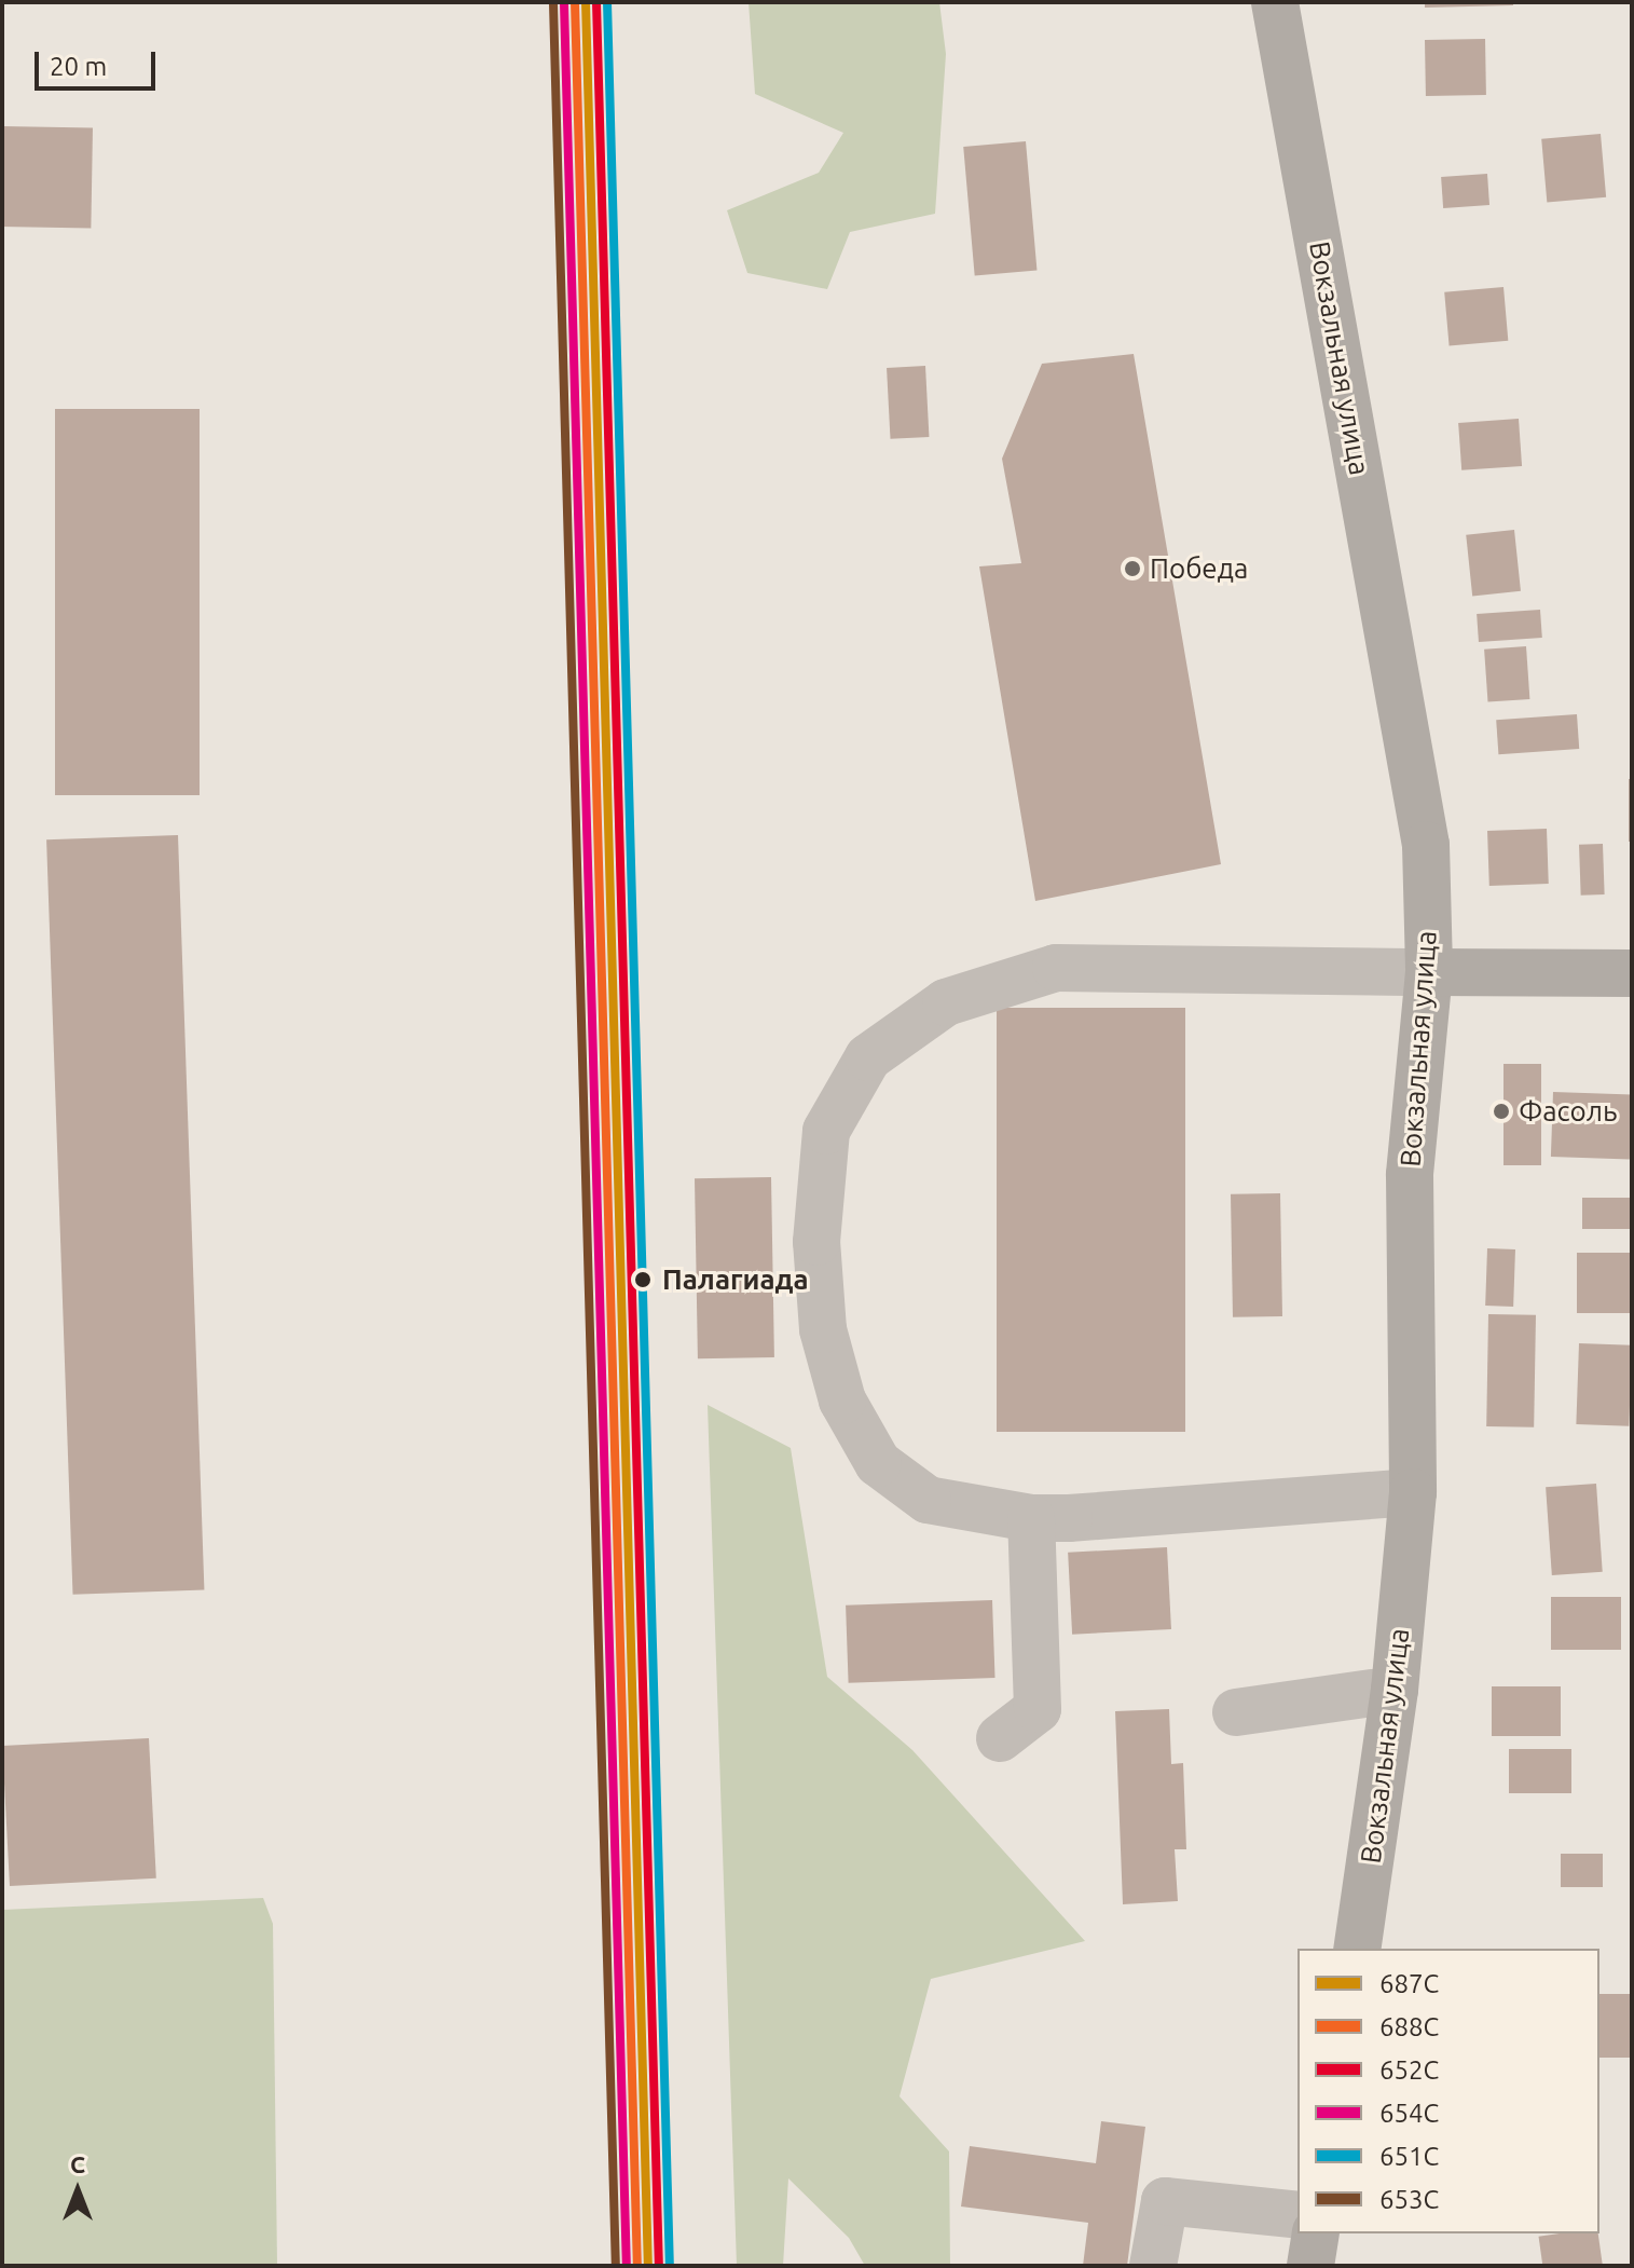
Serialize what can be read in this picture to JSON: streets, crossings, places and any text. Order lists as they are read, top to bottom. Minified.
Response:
{"streets":{"main road":["Вокзальная улица"]},"places":["Победа","Фасоль","Палагиада"],"lines":["transit line 687С","transit line 688С","transit line 652С","transit line 651С","transit line 654С","transit line 653С"],"legend":["687С","688С","652С","654С","651С","653С"],"scale_bar":"20 m","north":"top"}
